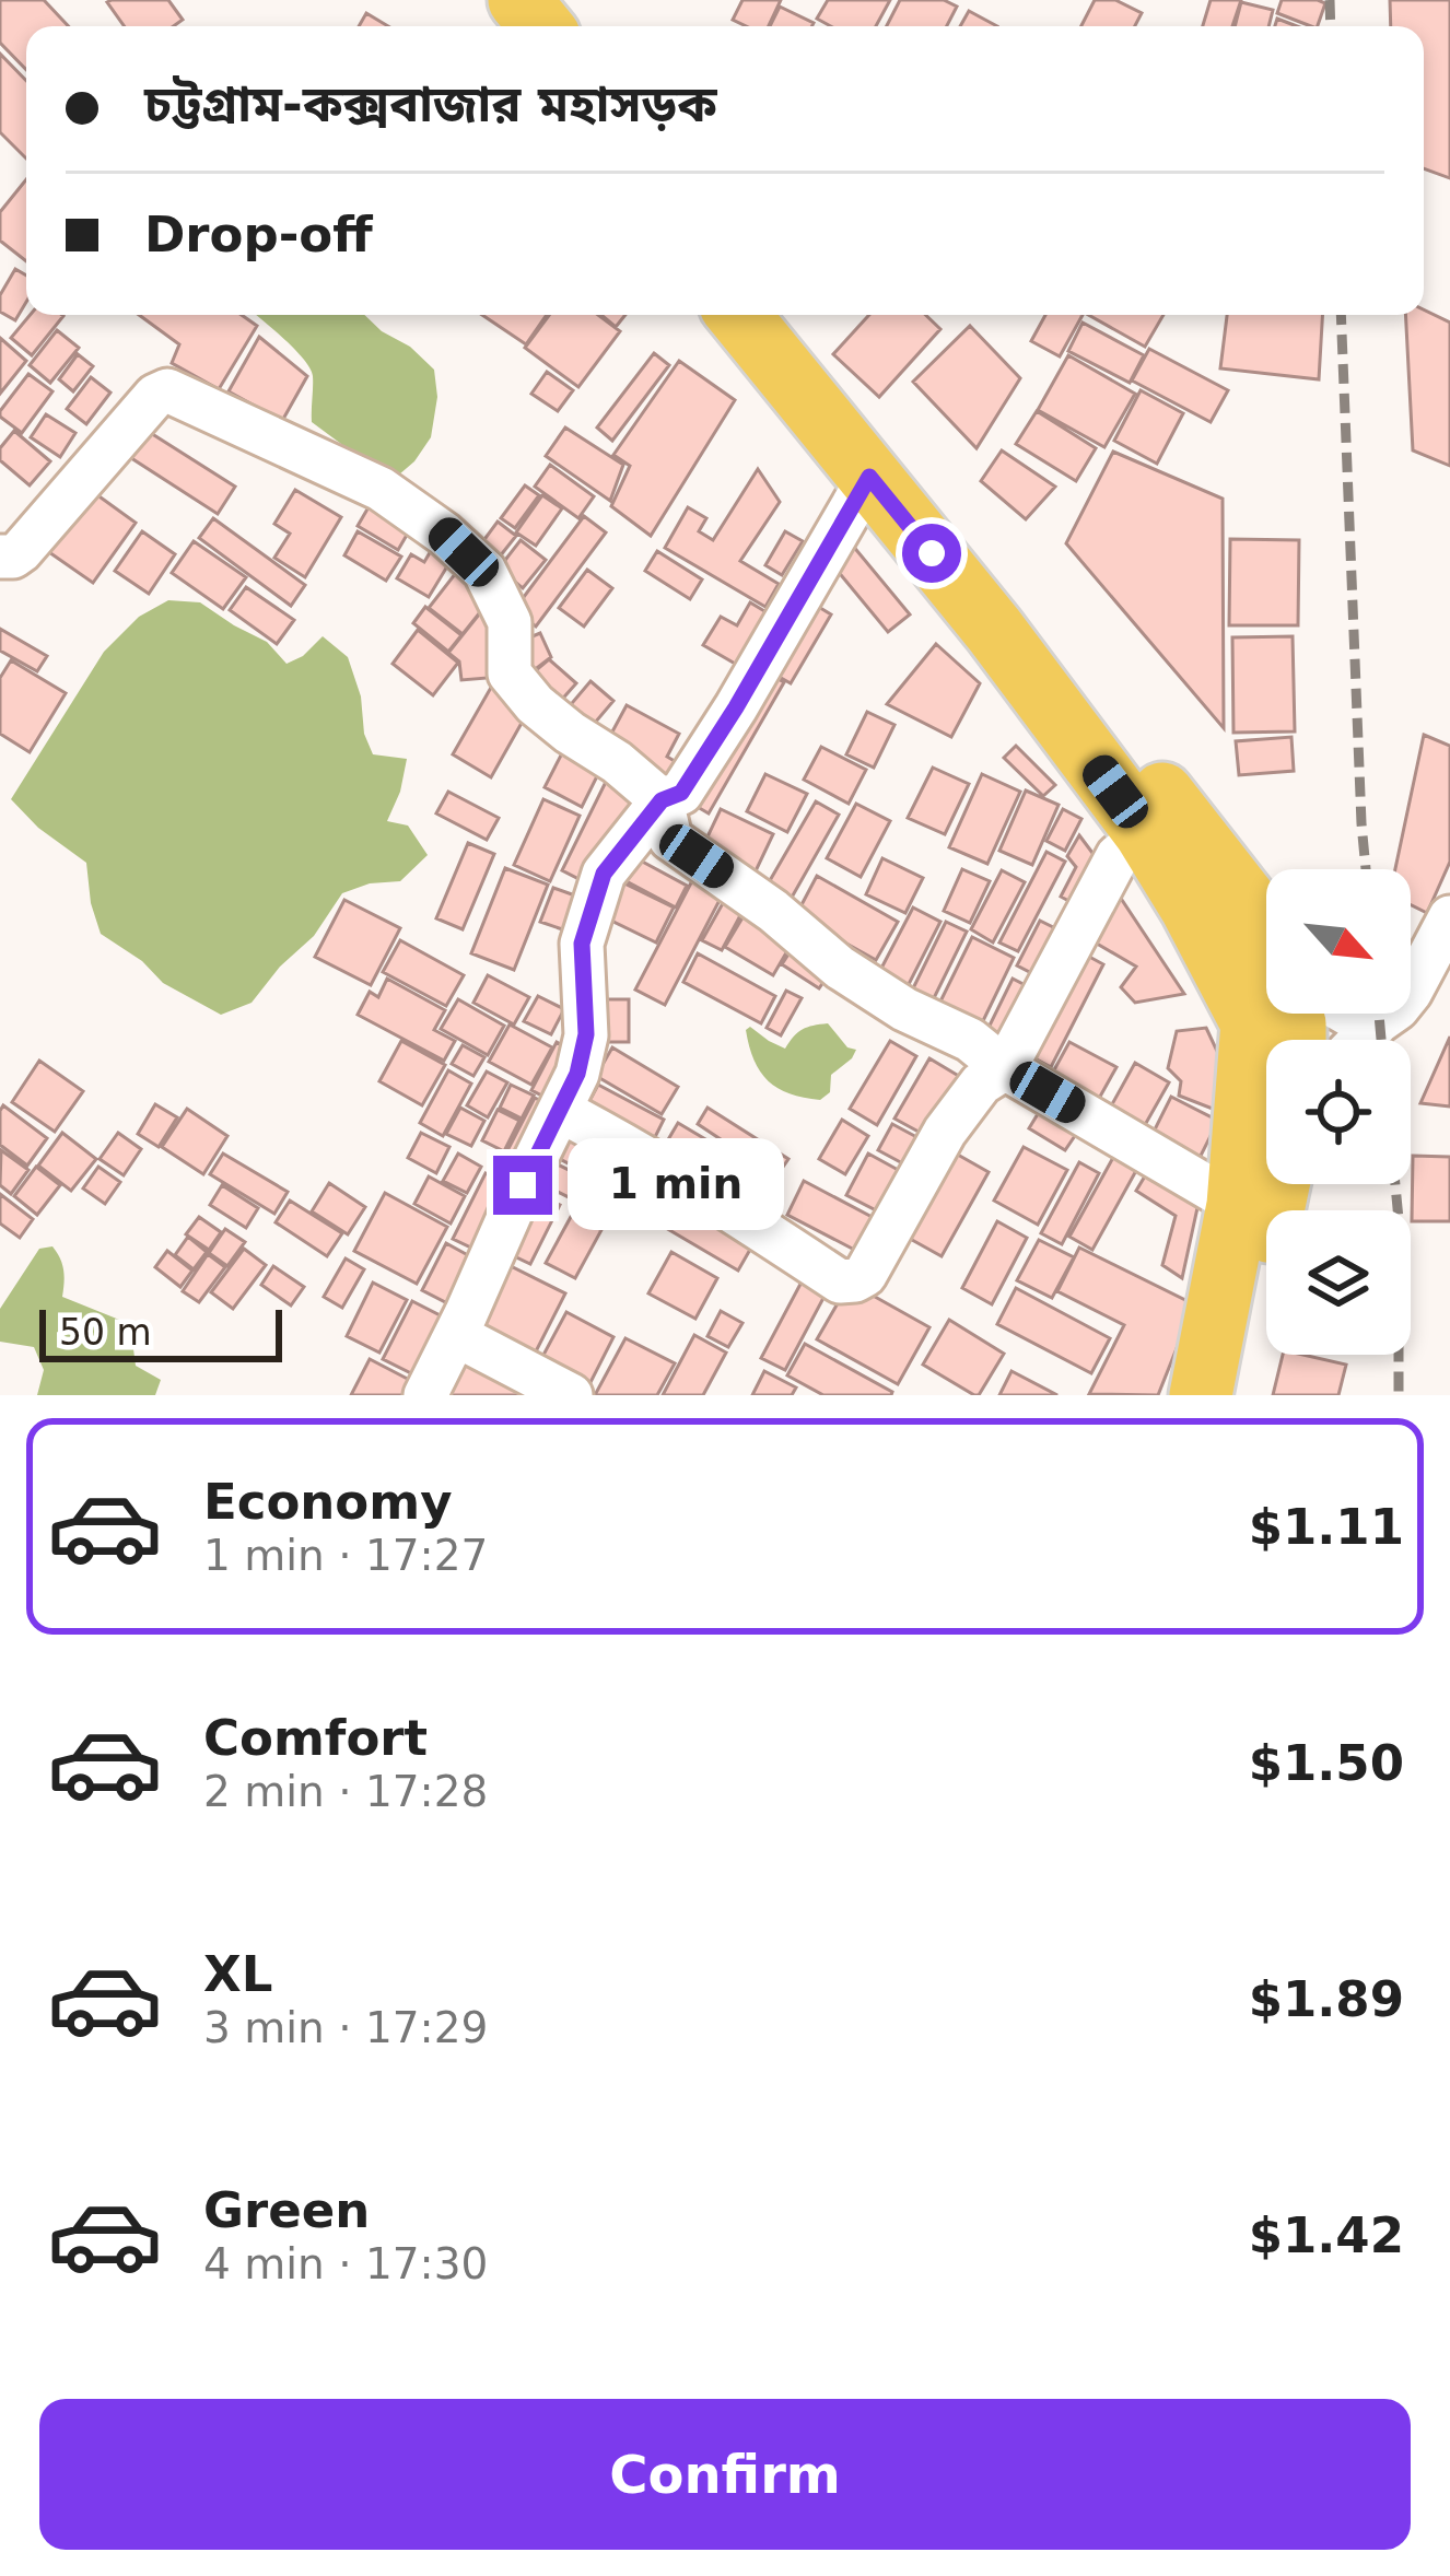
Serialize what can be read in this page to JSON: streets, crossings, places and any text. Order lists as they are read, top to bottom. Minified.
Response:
{"scale_bar":"50 m","north":"bottom right","page":{"banner":["চট্টগ্রাম-কক্সবাজার মহাসড়ক","Drop-off"],"bubble":"1 min","scale":"50 m","list":[{"name":"Economy","note":"1 min · 17:27","value":"$1.11"},{"name":"Comfort","note":"2 min · 17:28","value":"$1.50"},{"name":"XL","note":"3 min · 17:29","value":"$1.89"},{"name":"Green","note":"4 min · 17:30","value":"$1.42"}],"buttons":"Confirm"}}
